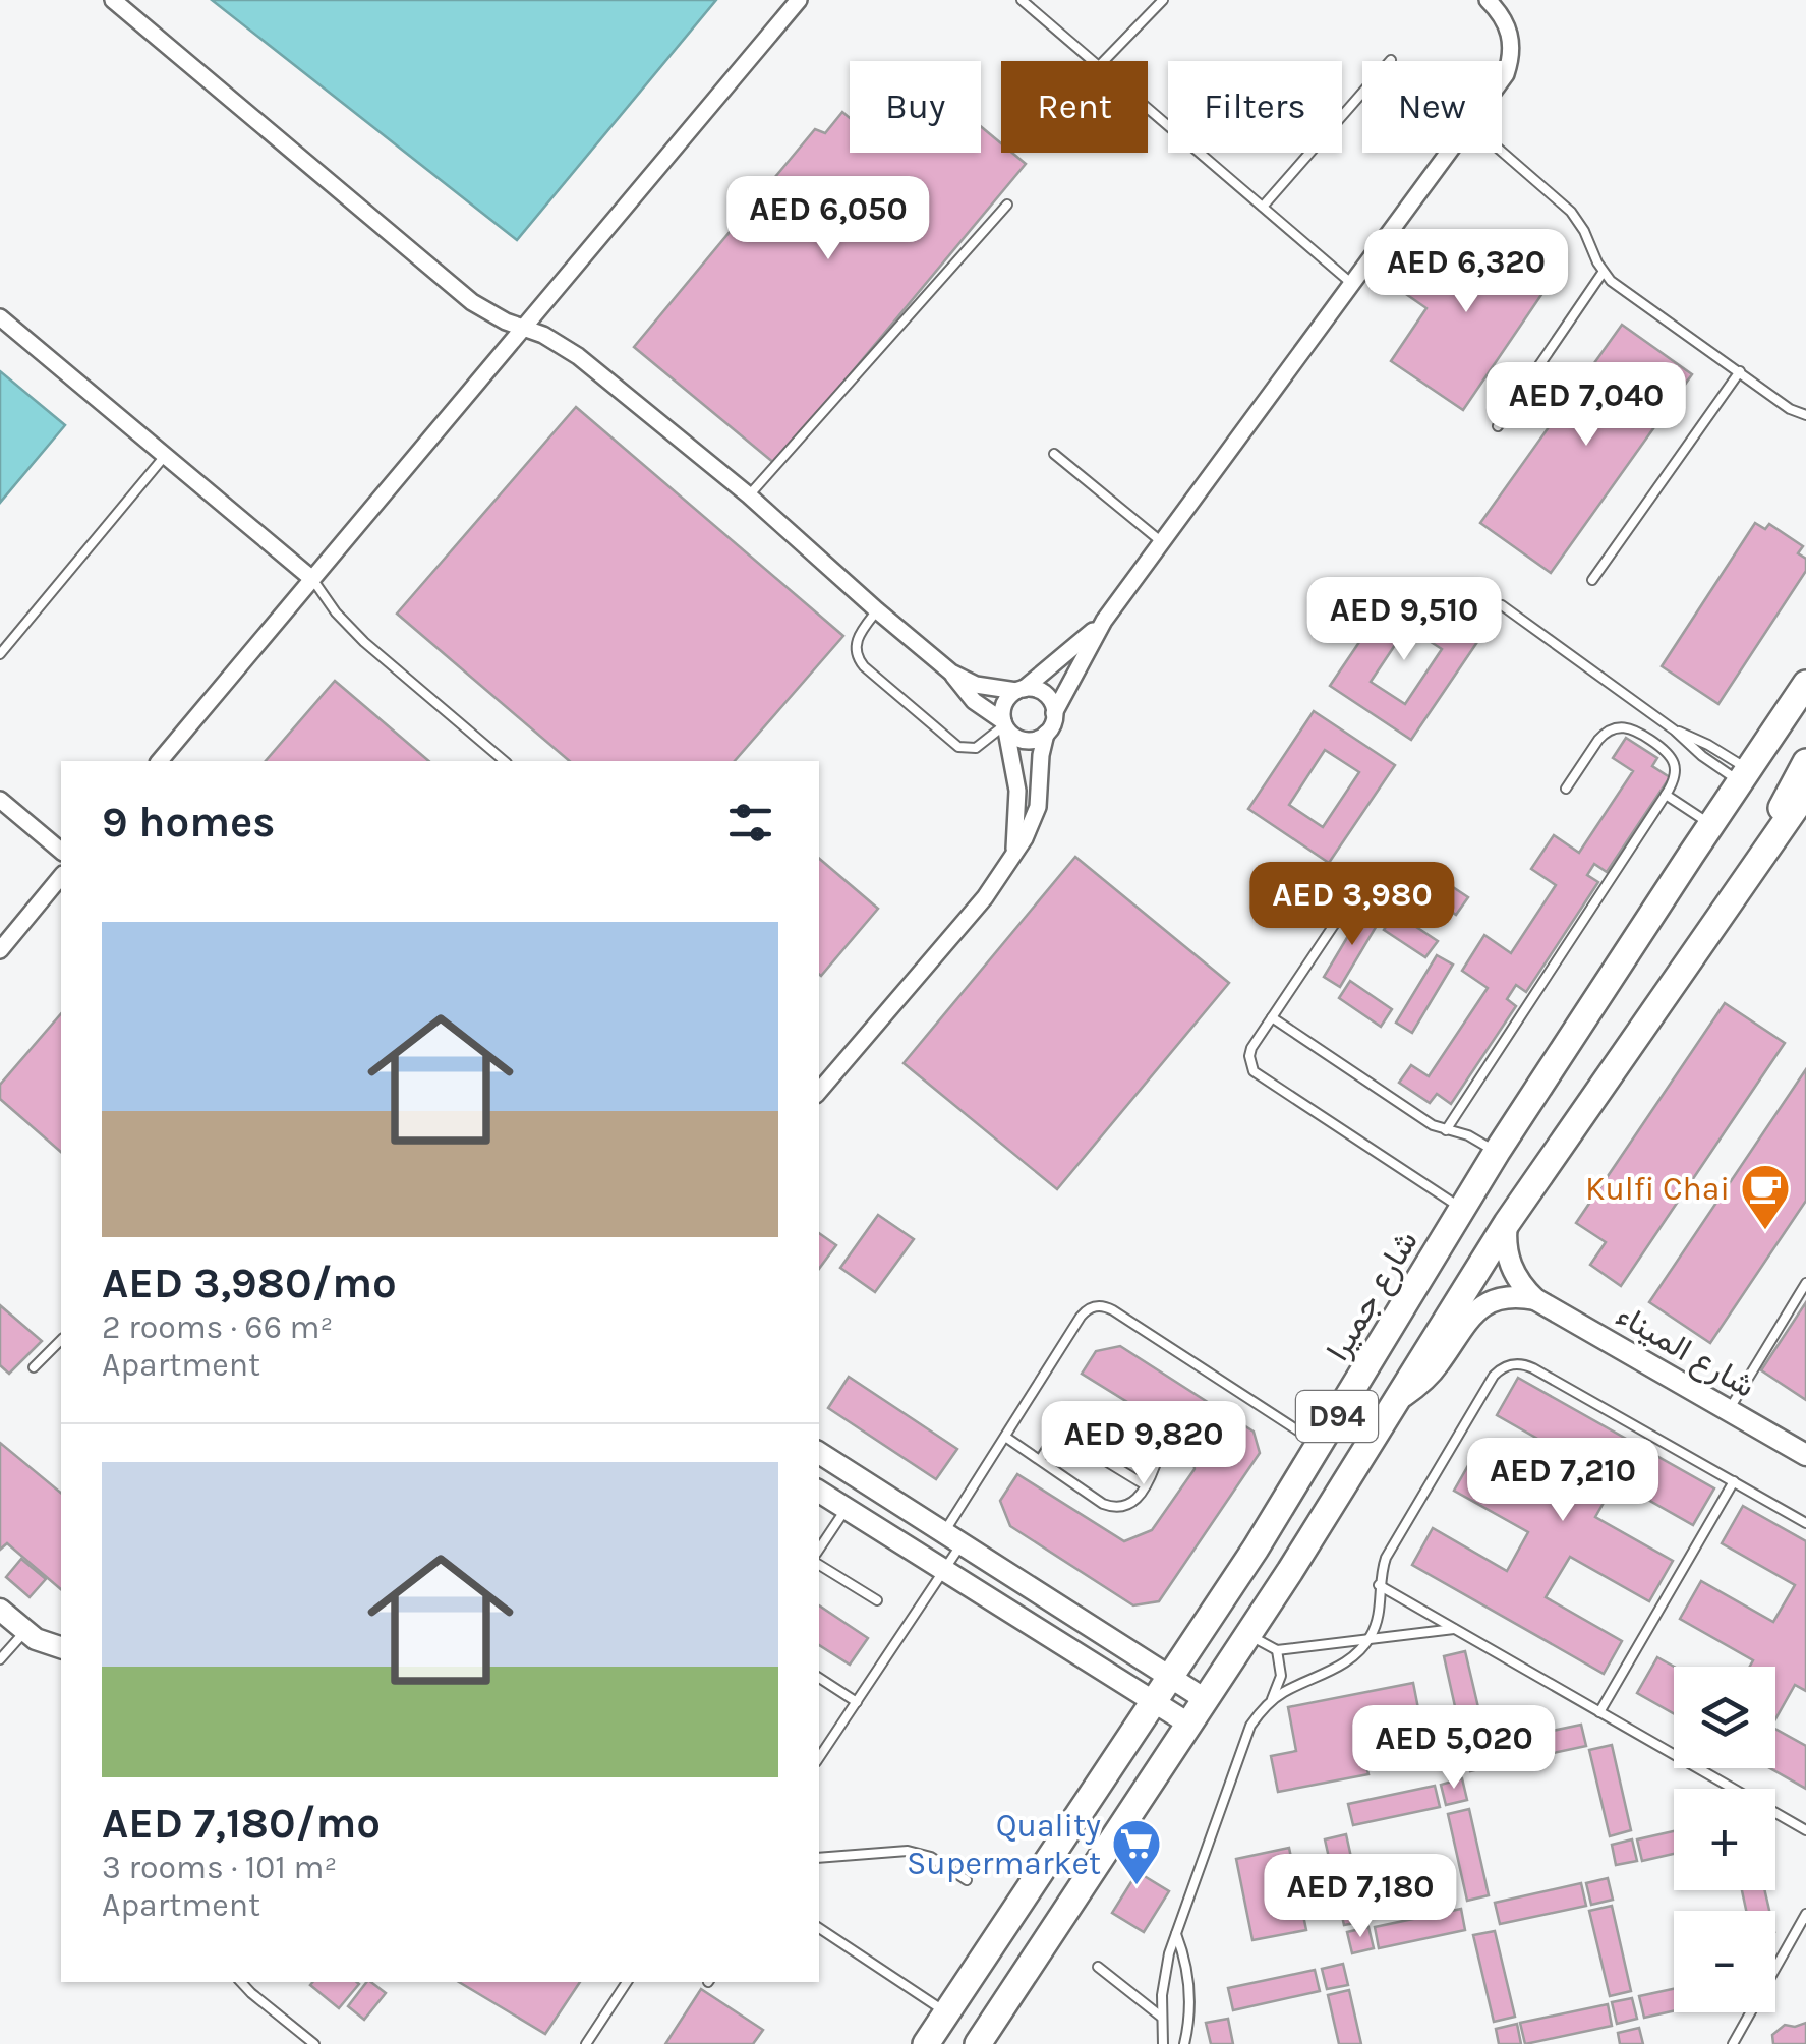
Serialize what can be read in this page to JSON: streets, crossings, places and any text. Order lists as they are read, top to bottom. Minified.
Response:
{"streets":{"main road":["شارع جميرا","D94"],"street":["شارع الميناء"]},"places":{"cafe":["Kulfi Chai"],"supermarket":["Quality Supermarket"]},"page":{"chip":["Buy","Rent","Filters","New"],"price":["AED 6,050","AED 6,320","AED 7,040","AED 9,510","AED 3,980","AED 9,820","AED 7,210","AED 5,020","AED 7,180"],"heading":"9 homes","list":[{"name":"AED 3,980/mo","note":"2 rooms · 66 m² · Apartment"},{"name":"AED 7,180/mo","note":"3 rooms · 101 m² · Apartment"}],"map_buttons":["+","−"]}}
